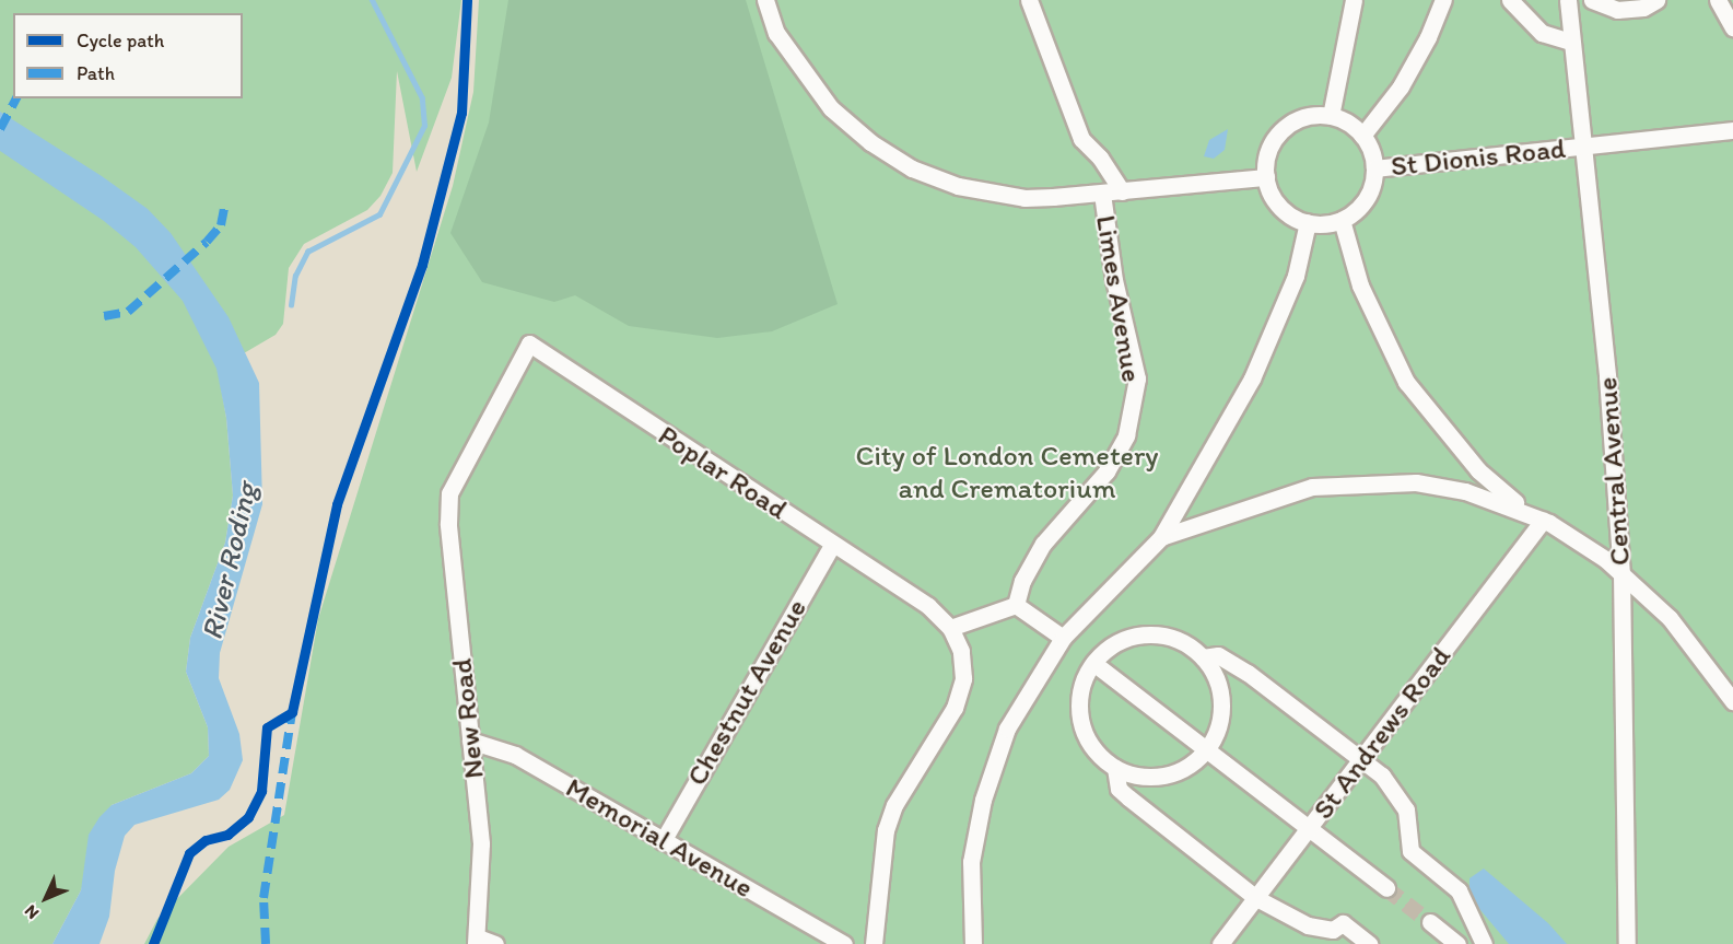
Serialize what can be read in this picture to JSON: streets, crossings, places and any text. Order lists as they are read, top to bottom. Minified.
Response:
{"streets":{"lane":["St Dionis Road","Limes Avenue","Central Avenue","Poplar Road","Chestnut Avenue","New Road","St Andrews Road","Memorial Avenue"]},"crossings":[["St Dionis Road","Central Avenue"],["Poplar Road","Chestnut Avenue"],["Poplar Road","New Road"],["Chestnut Avenue","Memorial Avenue"],["New Road","Memorial Avenue"]],"water":["River Roding"],"parks":["City of London Cemetery and Crematorium"],"legend":["Cycle path","Path"],"north":"bottom left"}
